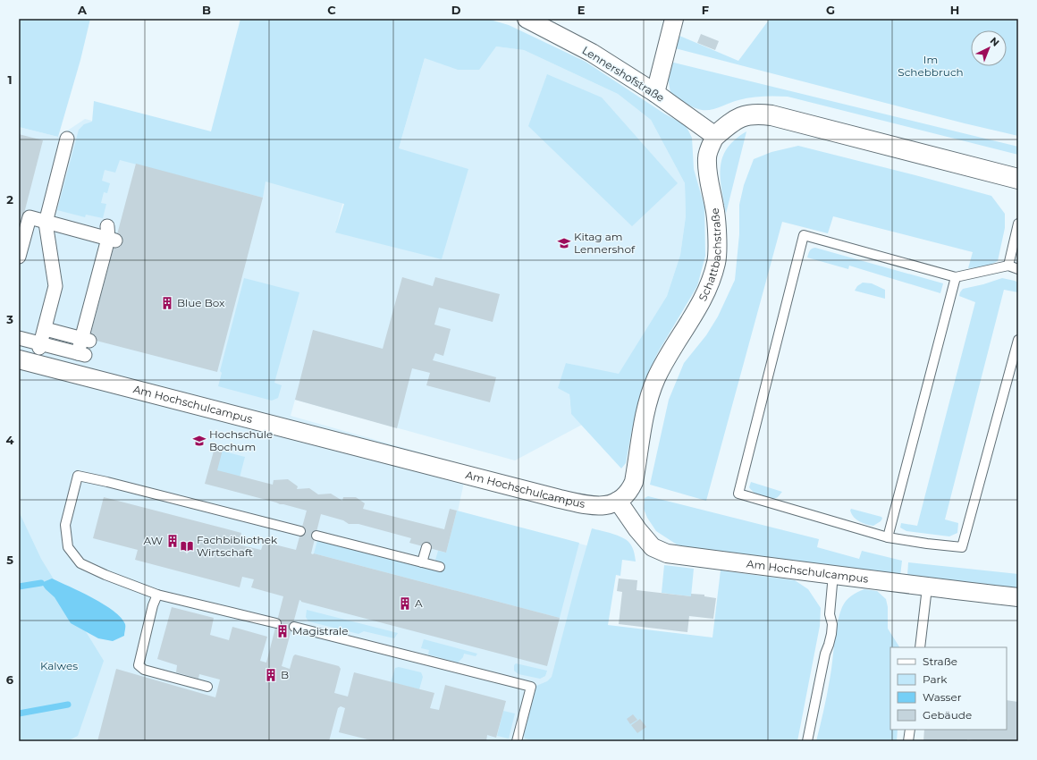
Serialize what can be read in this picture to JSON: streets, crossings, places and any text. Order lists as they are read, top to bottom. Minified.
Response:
{"streets":{"street":["Lennershofstraße","Schattbachstraße","Am Hochschulcampus"]},"crossings":[["Lennershofstraße","Schattbachstraße"],["Schattbachstraße","Am Hochschulcampus"]],"parks":["Im Schebbruch","Kalwes"],"places":{"school or university":["Kitag am Lennershof","Hochschule Bochum"],"building":["Blue Box","AW","A","Magistrale","B"],"library":["Fachbibliothek Wirtschaft"]},"legend":["Straße","Park","Wasser","Gebäude"],"north":"top right","grid":{"columns":["A","B","C","D","E","F","G","H"],"rows":["1","2","3","4","5","6"]}}
